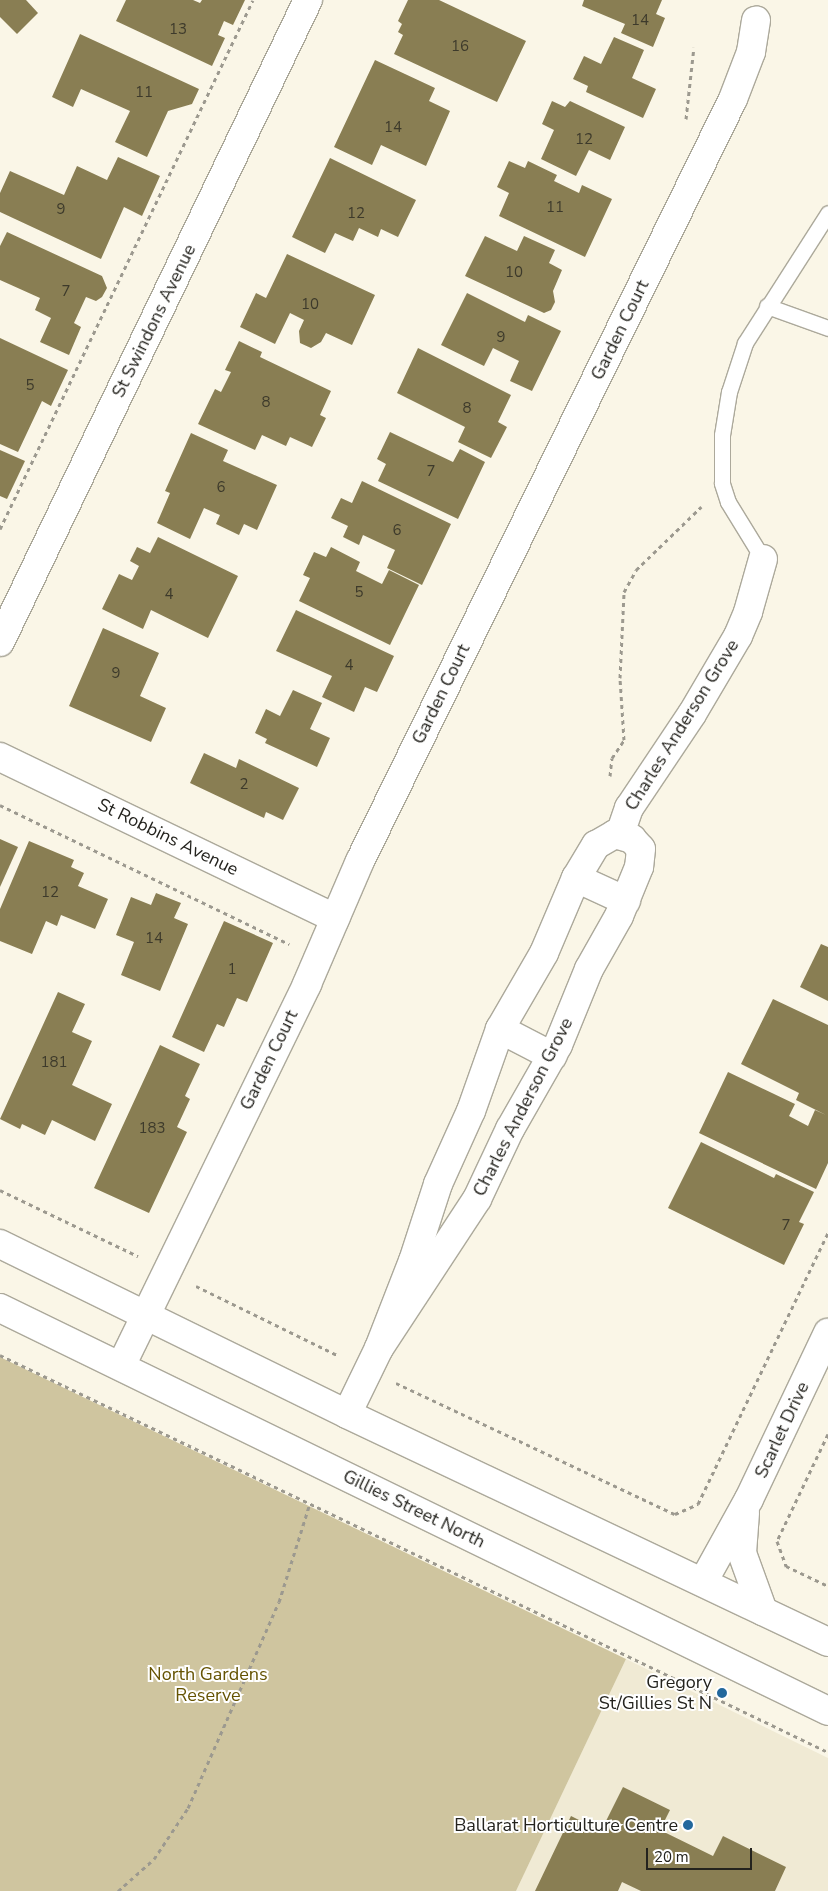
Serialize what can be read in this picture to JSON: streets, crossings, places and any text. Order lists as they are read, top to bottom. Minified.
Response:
{"streets":{"street":["St Swindons Avenue","Garden Court","Charles Anderson Grove","St Robbins Avenue","Scarlet Drive","Gillies Street North"]},"crossings":[["Garden Court","St Robbins Avenue"],["Garden Court","Gillies Street North"]],"parks":["North Gardens Reserve"],"places":["Gregory St/Gillies St N","Ballarat Horticulture Centre"],"house_numbers":["14","13","16","11","14","12","11","9","12","10","7","10","9","5","8","8","7","6","6","5","4","4","9","2","12","14","1","181","183","7"],"scale_bar":"20 m"}
